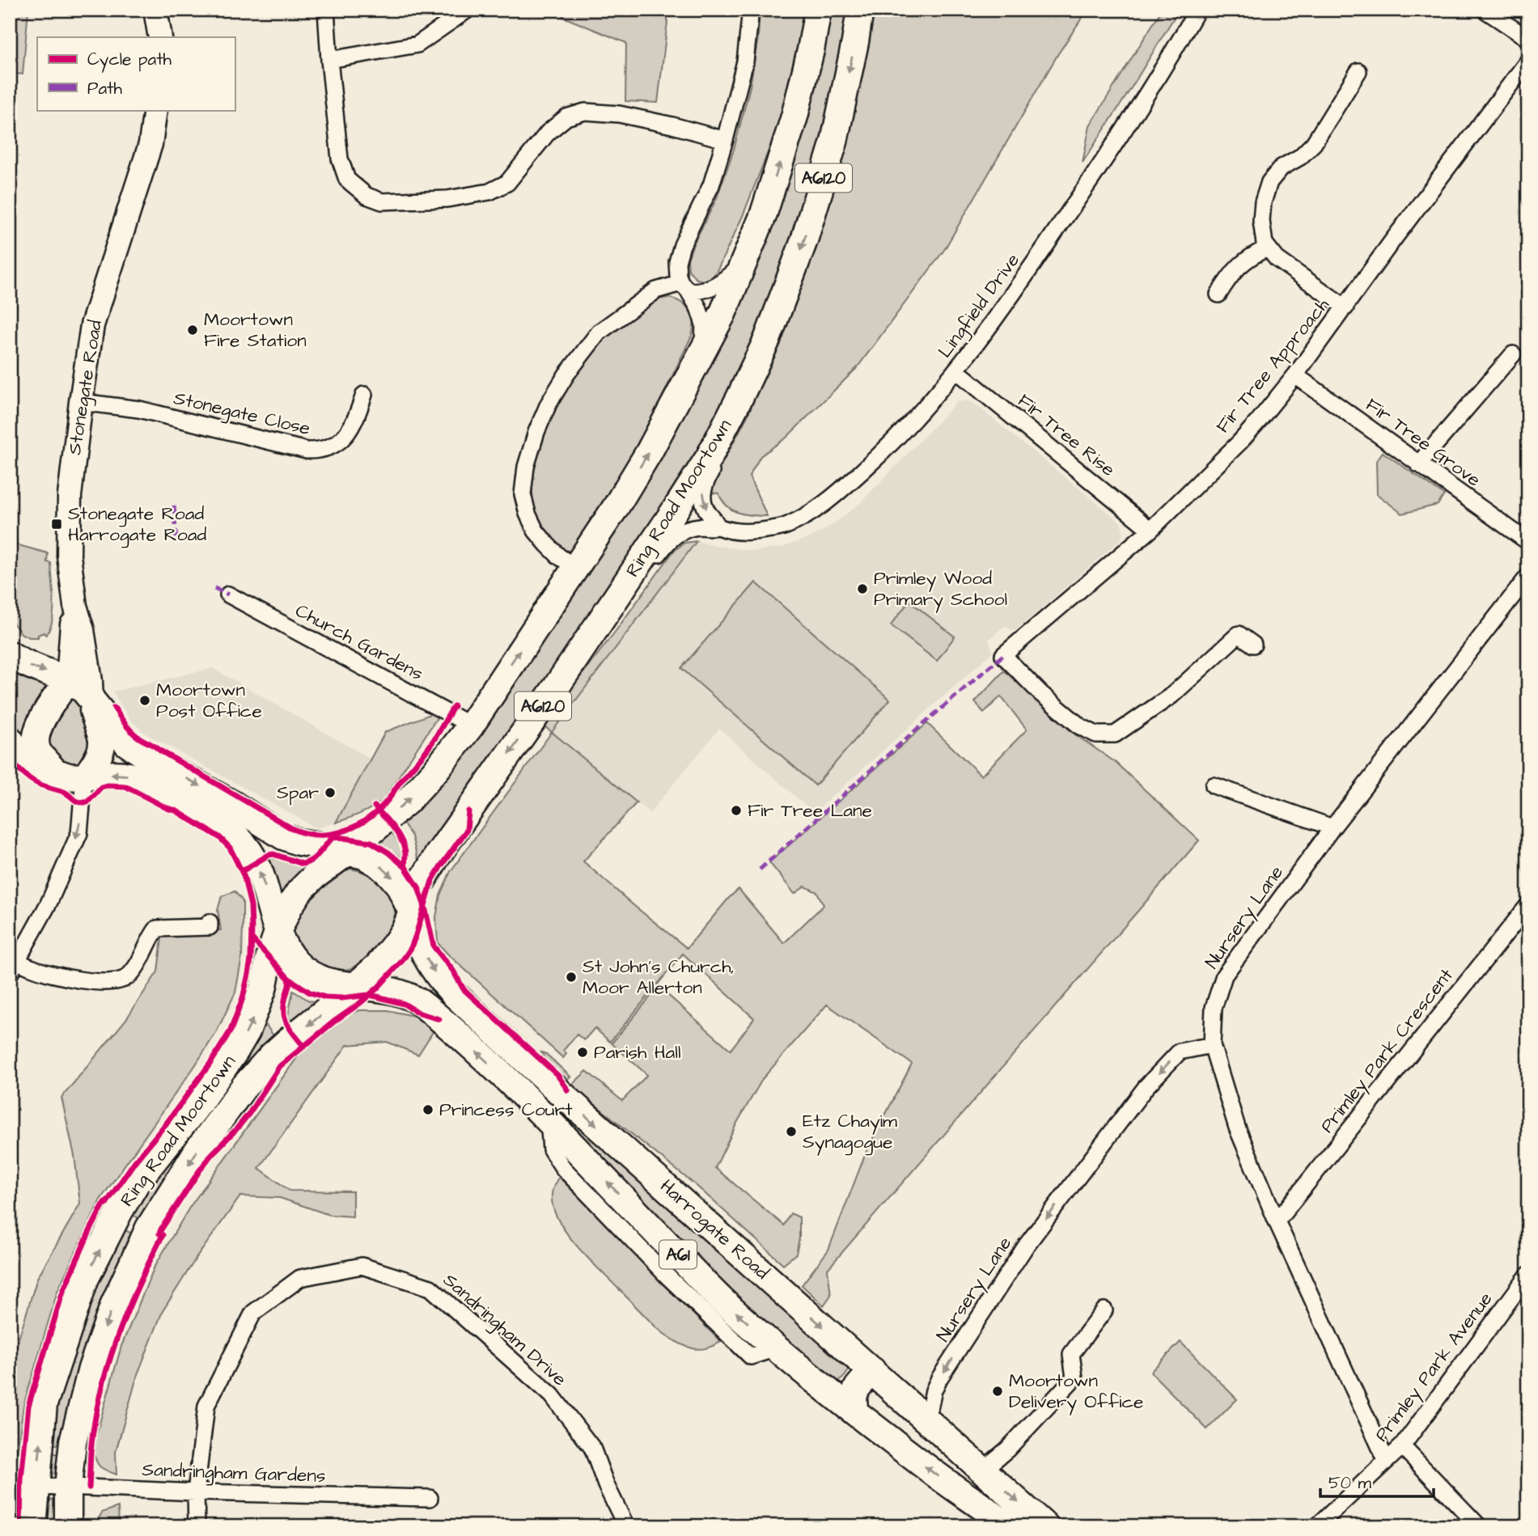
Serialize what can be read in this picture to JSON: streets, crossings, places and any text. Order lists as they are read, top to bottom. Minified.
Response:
{"streets":{"highway":["A6120","Ring Road Moortown","Harrogate Road","A61"],"main road":["Stonegate Road"],"street":["Lingfield Drive","Fir Tree Approach","Stonegate Close","Fir Tree Rise","Fir Tree Grove","Church Gardens","Nursery Lane","Primley Park Crescent","Sandringham Drive","Primley Park Avenue","Sandringham Gardens"]},"crossings":[["A6120","Ring Road Moortown"],["A6120","Church Gardens"],["A6120","Harrogate Road"],["A6120","A61"],["Lingfield Drive","Fir Tree Rise"],["Lingfield Drive","Ring Road Moortown"],["Fir Tree Approach","Fir Tree Rise"],["Fir Tree Approach","Fir Tree Grove"],["Stonegate Road","Stonegate Close"],["Ring Road Moortown","Harrogate Road"],["Ring Road Moortown","A61"],["Ring Road Moortown","Sandringham Gardens"],["Nursery Lane","Harrogate Road"],["Harrogate Road","A61"],["Sandringham Drive","Sandringham Gardens"]],"one_way":["Nursery Lane"],"places":{"other":["Moortown Fire Station","Primley Wood Primary School","Moortown Post Office","Spar","Fir Tree Lane","St John's Church, Moor Allerton","Parish Hall","Princess Court","Etz Chayim Synagogue","Moortown Delivery Office"],"transit":["Stonegate Road Harrogate Road"]},"legend":["Cycle path","Path"],"scale_bar":"50 m"}
